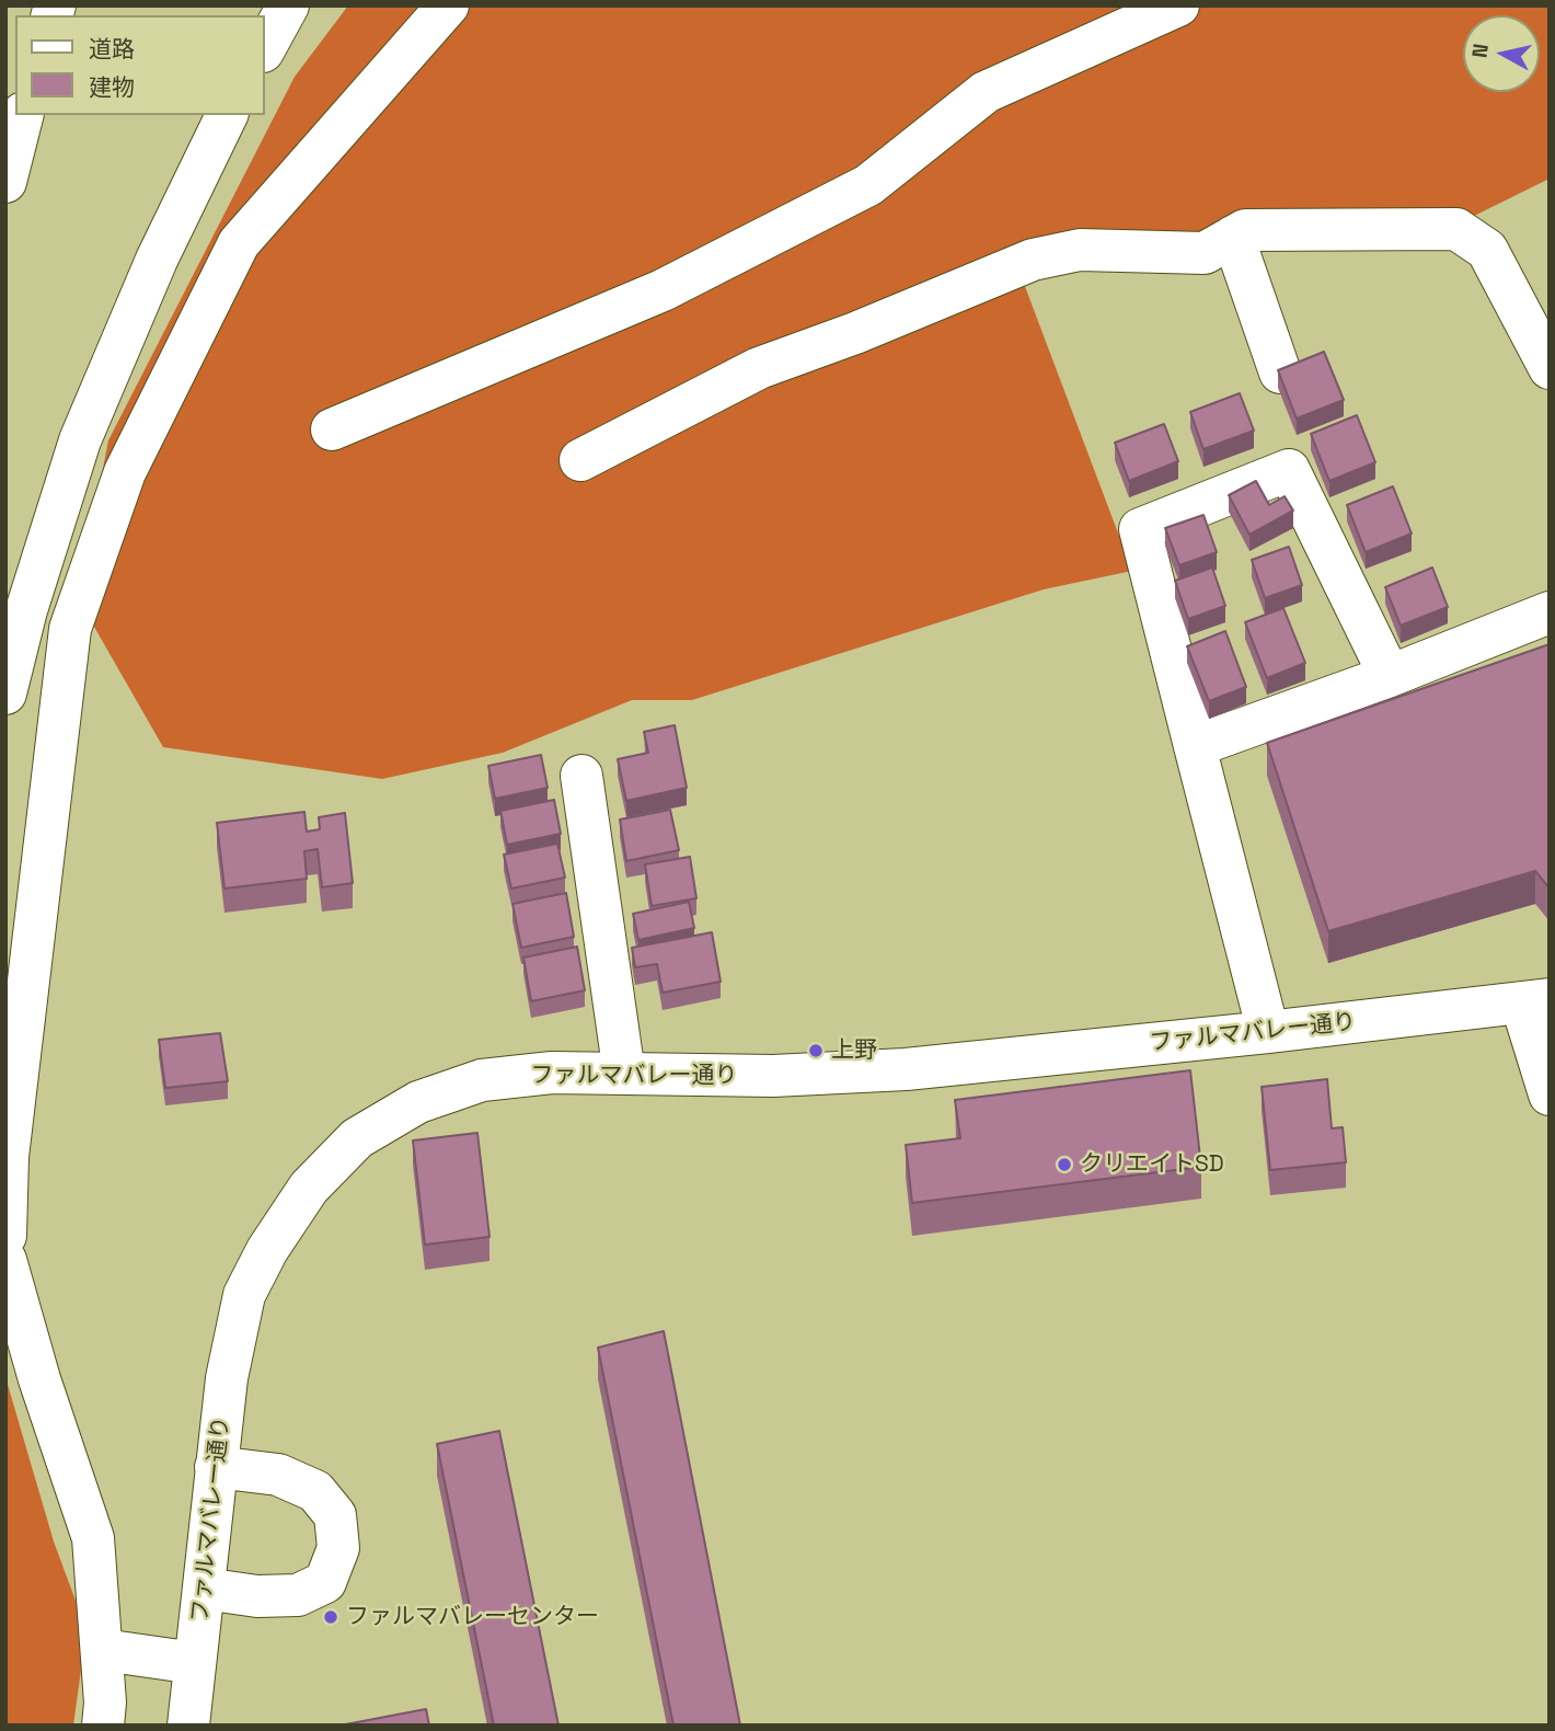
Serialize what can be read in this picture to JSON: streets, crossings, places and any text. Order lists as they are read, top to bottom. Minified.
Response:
{"streets":{"main road":["ファルマバレー通り"]},"places":["上野","クリエイトSD","ファルマバレーセンター"],"legend":["道路","建物"],"north":"left"}
